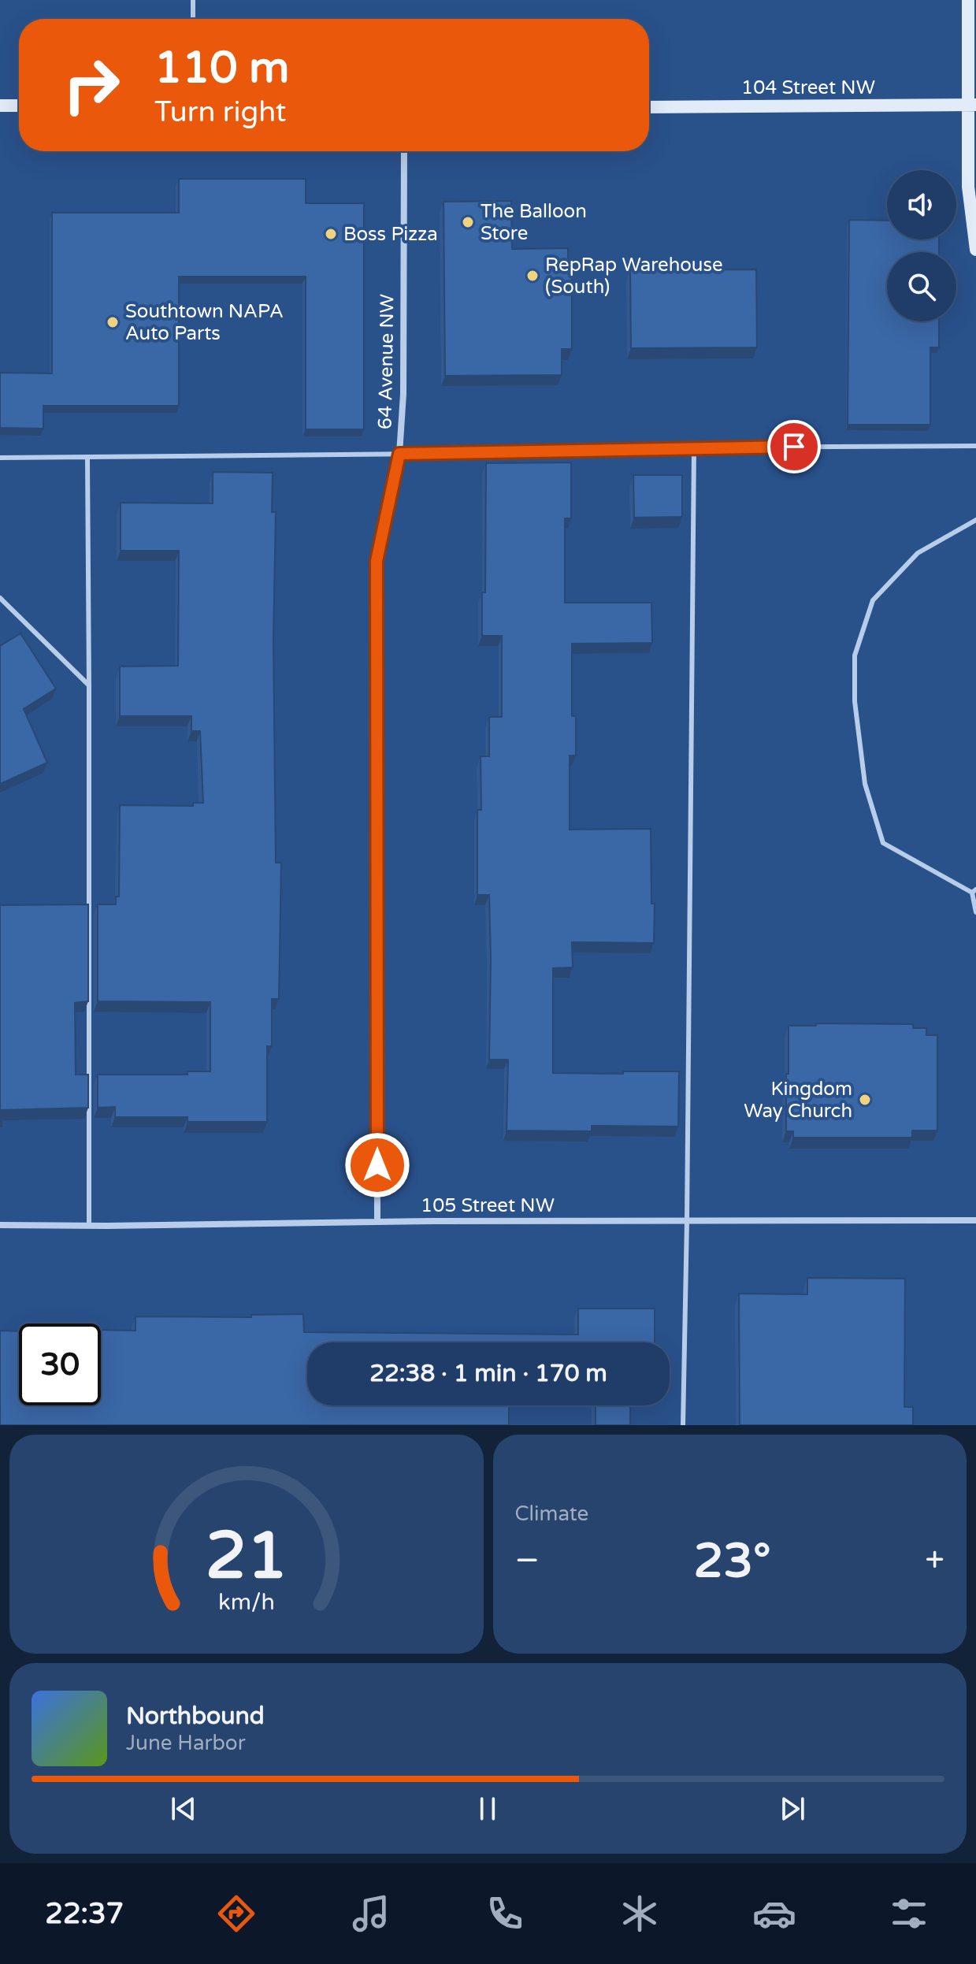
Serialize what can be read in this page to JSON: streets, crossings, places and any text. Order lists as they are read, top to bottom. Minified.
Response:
{"streets":{"main road":["104 Street NW"],"street":["64 Avenue NW","105 Street NW"]},"crossings":[["64 Avenue NW","105 Street NW"]],"places":["The Balloon Store","Boss Pizza","RepRap Warehouse (South)","Southtown NAPA Auto Parts","Kingdom Way Church"],"page":{"turn":["110 m","Turn right"],"limit":"30","trip":"22:38 · 1 min · 170 m","tile":"Climate","heat":["−","23°","+"],"song":["Northbound","June Harbor"],"tabs":"22:37","gauge":["21","km/h"]}}
